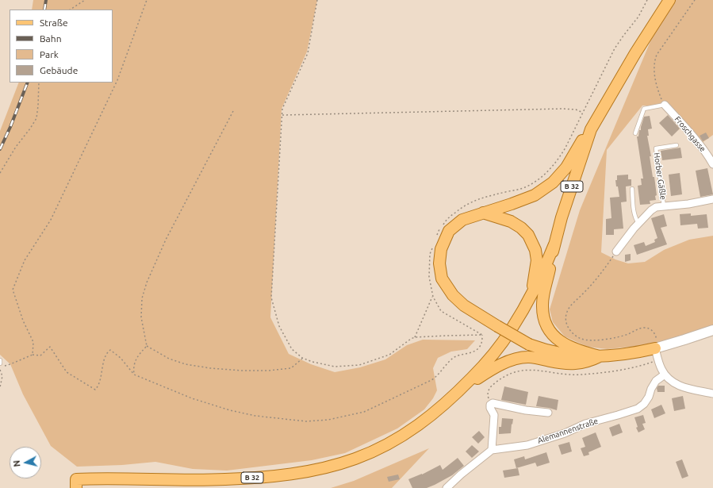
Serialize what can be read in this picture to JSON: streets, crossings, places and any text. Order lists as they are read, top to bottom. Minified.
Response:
{"streets":{"main road":["B 32"],"street":["Froschgasse","Horber Gäßle","Alemannenstraße"]},"legend":["Straße","Bahn","Park","Gebäude"],"north":"left"}
